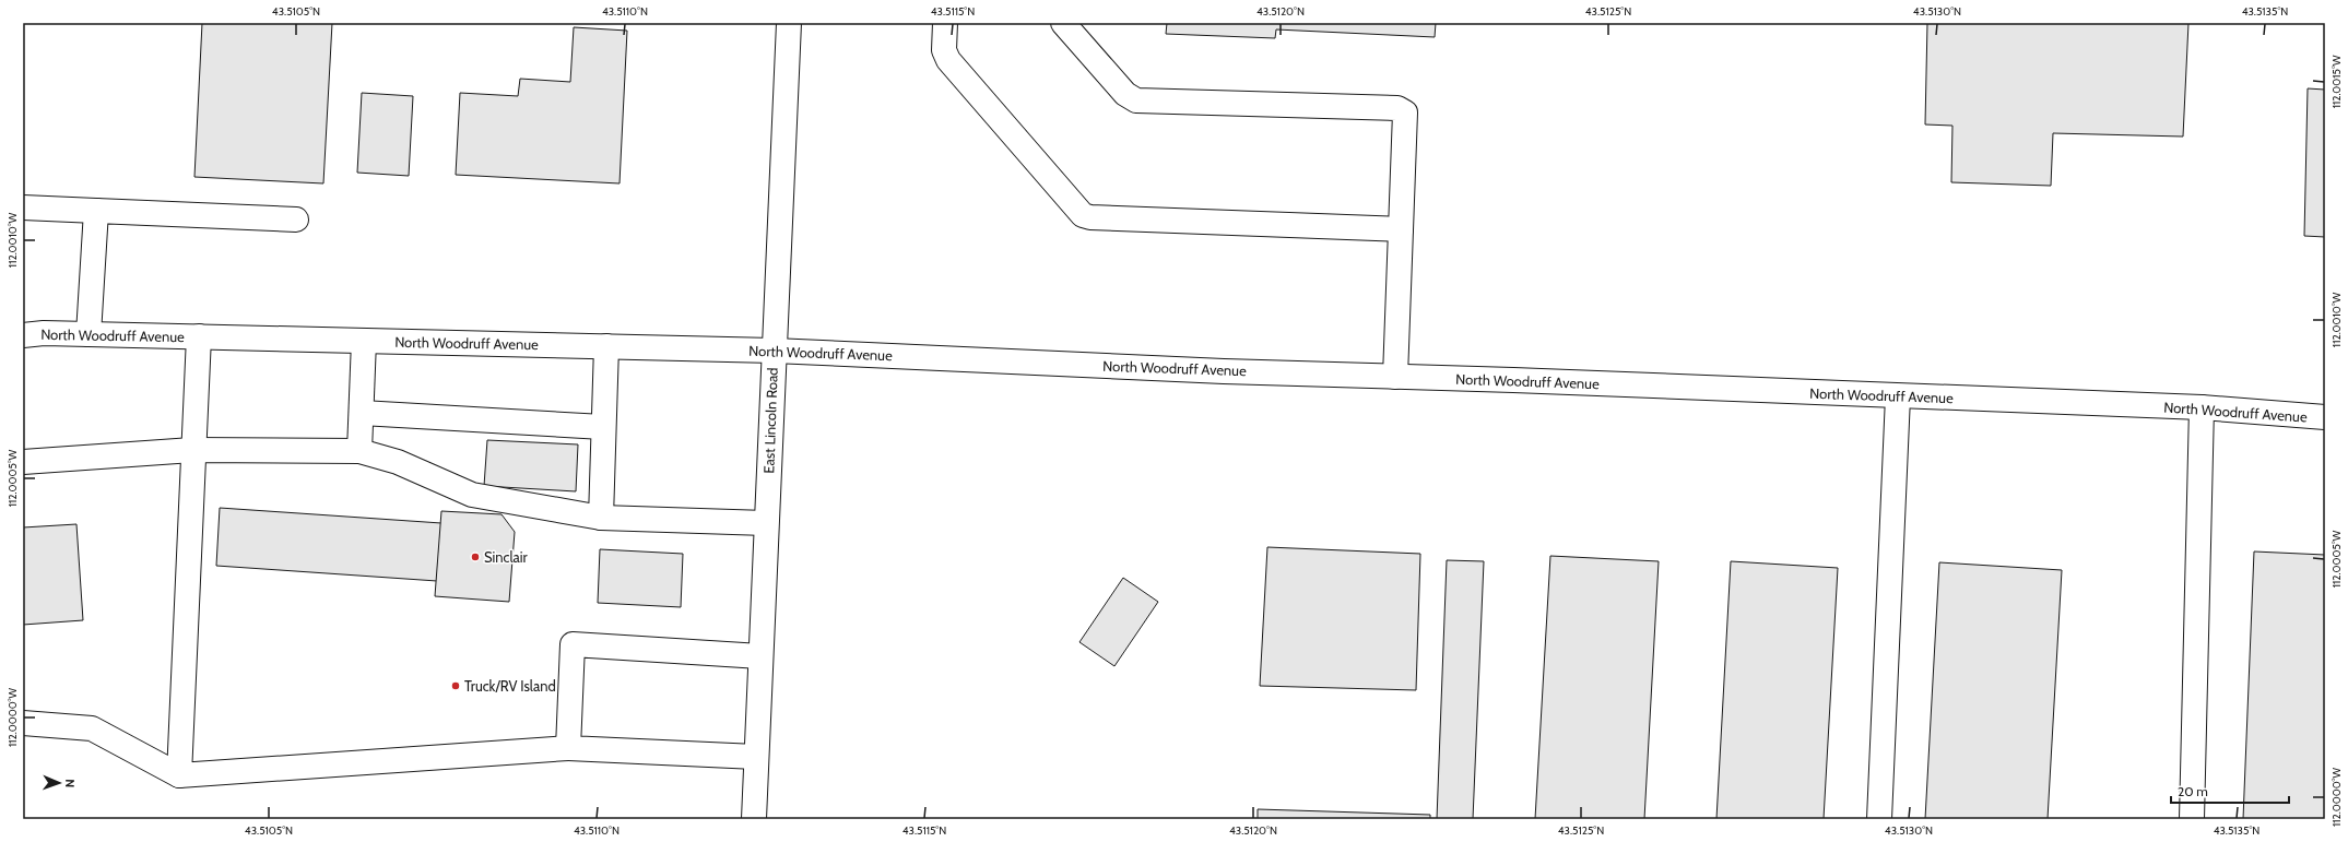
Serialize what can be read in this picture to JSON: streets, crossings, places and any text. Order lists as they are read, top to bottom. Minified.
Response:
{"streets":{"main road":["North Woodruff Avenue","East Lincoln Road"]},"crossings":[["North Woodruff Avenue","East Lincoln Road"]],"places":["Sinclair","Truck/RV Island"],"scale_bar":"20 m","north":"right","coordinates":["43.5105°N","43.5110°N","43.5115°N","43.5120°N","43.5125°N","43.5130°N","43.5135°N","112.0015°W","112.0010°W","112.0005°W","112.0000°W"]}
